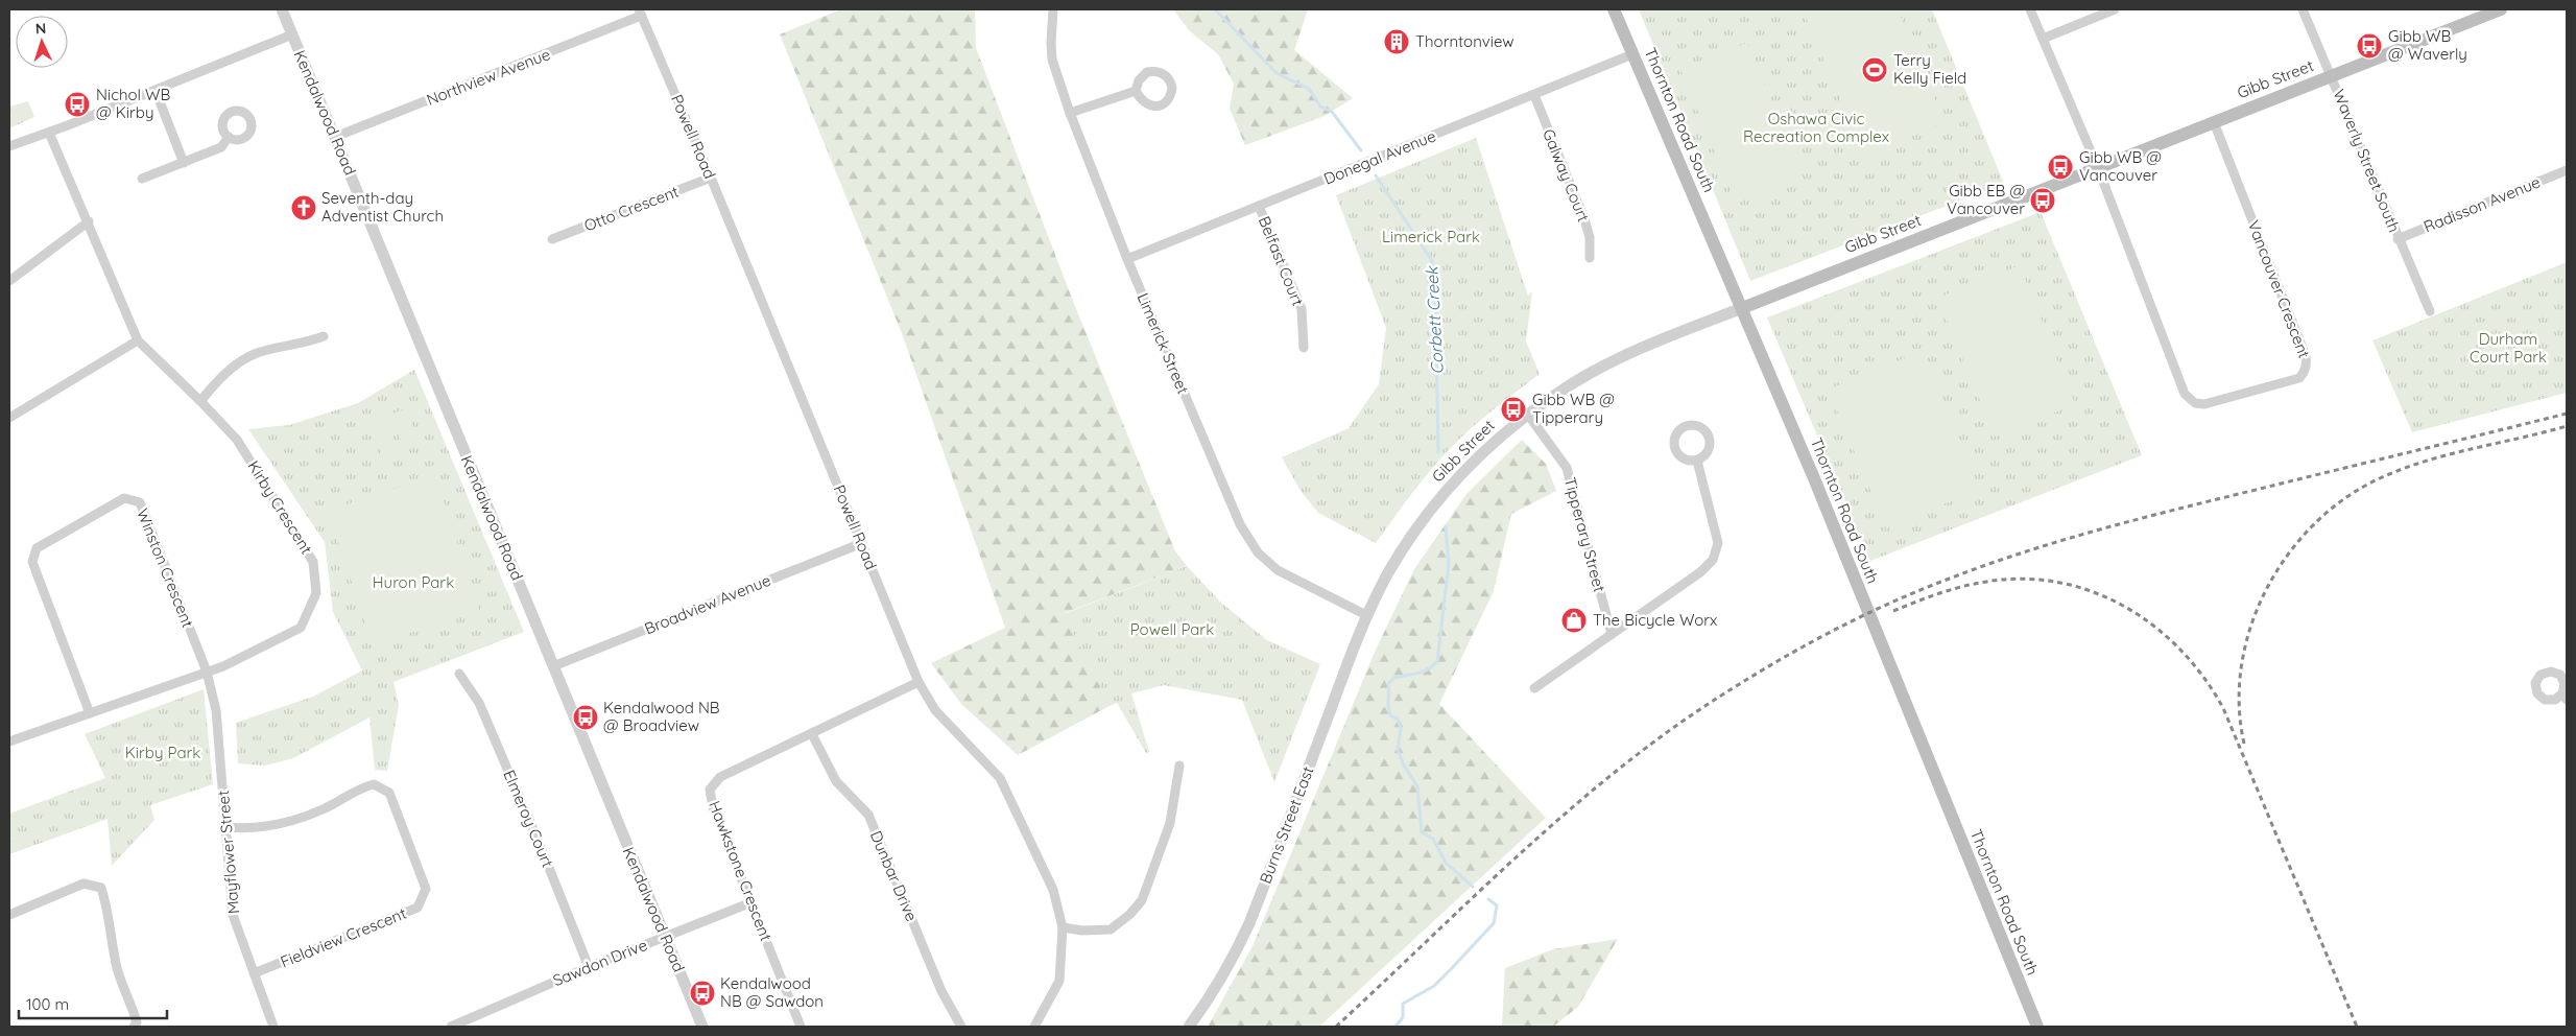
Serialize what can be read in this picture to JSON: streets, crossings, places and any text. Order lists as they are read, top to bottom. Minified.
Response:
{"streets":{"main road":["Gibb Street","Thornton Road South"],"street":["Northview Avenue","Kendalwood Road","Powell Road","Donegal Avenue","Waverly Street South","Galway Court","Radisson Avenue","Otto Crescent","Belfast Court","Vancouver Crescent","Limerick Street","Kirby Crescent","Tipperary Street","Winston Crescent","Broadview Avenue","Elmeroy Court","Burns Street East","Mayflower Street","Hawkstone Crescent","Dunbar Drive","Fieldview Crescent","Sawdon Drive"]},"crossings":[["Northview Avenue","Kendalwood Road"],["Northview Avenue","Powell Road"],["Gibb Street","Thornton Road South"],["Gibb Street","Waverly Street South"],["Gibb Street","Vancouver Crescent"],["Gibb Street","Limerick Street"],["Gibb Street","Tipperary Street"],["Gibb Street","Burns Street East"],["Kendalwood Road","Broadview Avenue"],["Kendalwood Road","Sawdon Drive"],["Thornton Road South","Donegal Avenue"],["Powell Road","Otto Crescent"],["Powell Road","Broadview Avenue"],["Powell Road","Hawkstone Crescent"],["Donegal Avenue","Galway Court"],["Donegal Avenue","Belfast Court"],["Donegal Avenue","Limerick Street"],["Waverly Street South","Radisson Avenue"],["Limerick Street","Burns Street East"],["Kirby Crescent","Winston Crescent"],["Kirby Crescent","Mayflower Street"],["Winston Crescent","Mayflower Street"],["Elmeroy Court","Sawdon Drive"],["Mayflower Street","Fieldview Crescent"],["Hawkstone Crescent","Dunbar Drive"],["Hawkstone Crescent","Sawdon Drive"]],"water":["Corbett Creek"],"parks":["Oshawa Civic Recreation Complex","Limerick Park","Durham Court Park","Huron Park","Powell Park","Kirby Park"],"places":{"building":["Thorntonview"],"bus stop":["Gibb WB @ Waverly","Nichol WB @ Kirby","Gibb WB @ Vancouver","Gibb EB @ Vancouver","Gibb WB @ Tipperary","Kendalwood NB @ Broadview","Kendalwood NB @ Sawdon"],"sports":["Terry Kelly Field"],"church":["Seventh-day Adventist Church"],"shop":["The Bicycle Worx"]},"scale_bar":"100 m","north":"top"}
